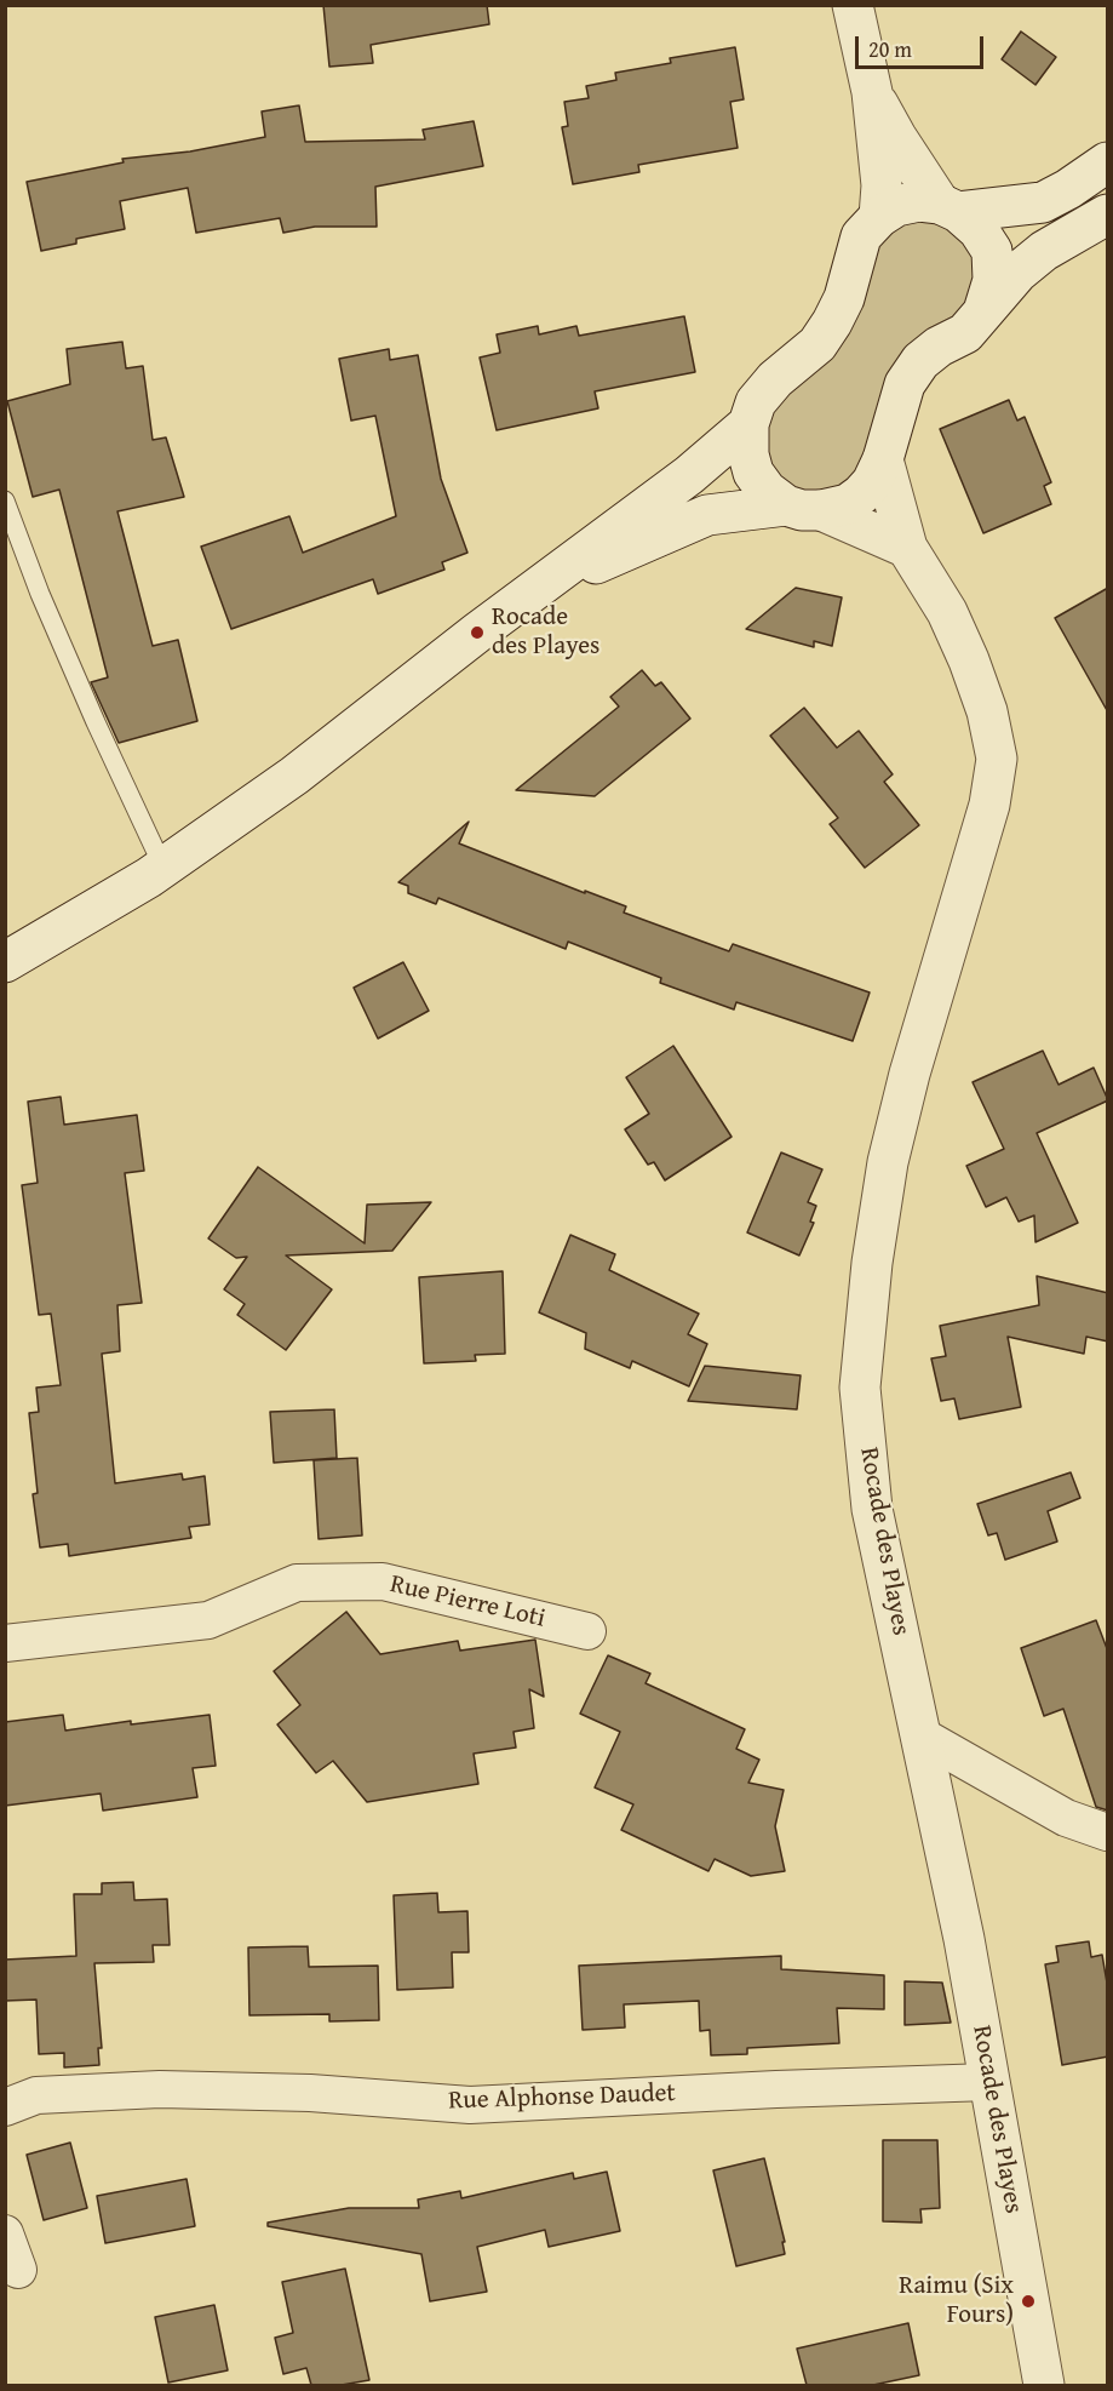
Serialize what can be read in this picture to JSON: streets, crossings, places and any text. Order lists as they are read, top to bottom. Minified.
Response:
{"streets":{"street":["Rocade des Playes","Rue Pierre Loti","Rue Alphonse Daudet"]},"crossings":[["Rocade des Playes","Rue Alphonse Daudet"]],"places":["Rocade des Playes","Raimu (Six Fours)"],"scale_bar":"20 m"}
